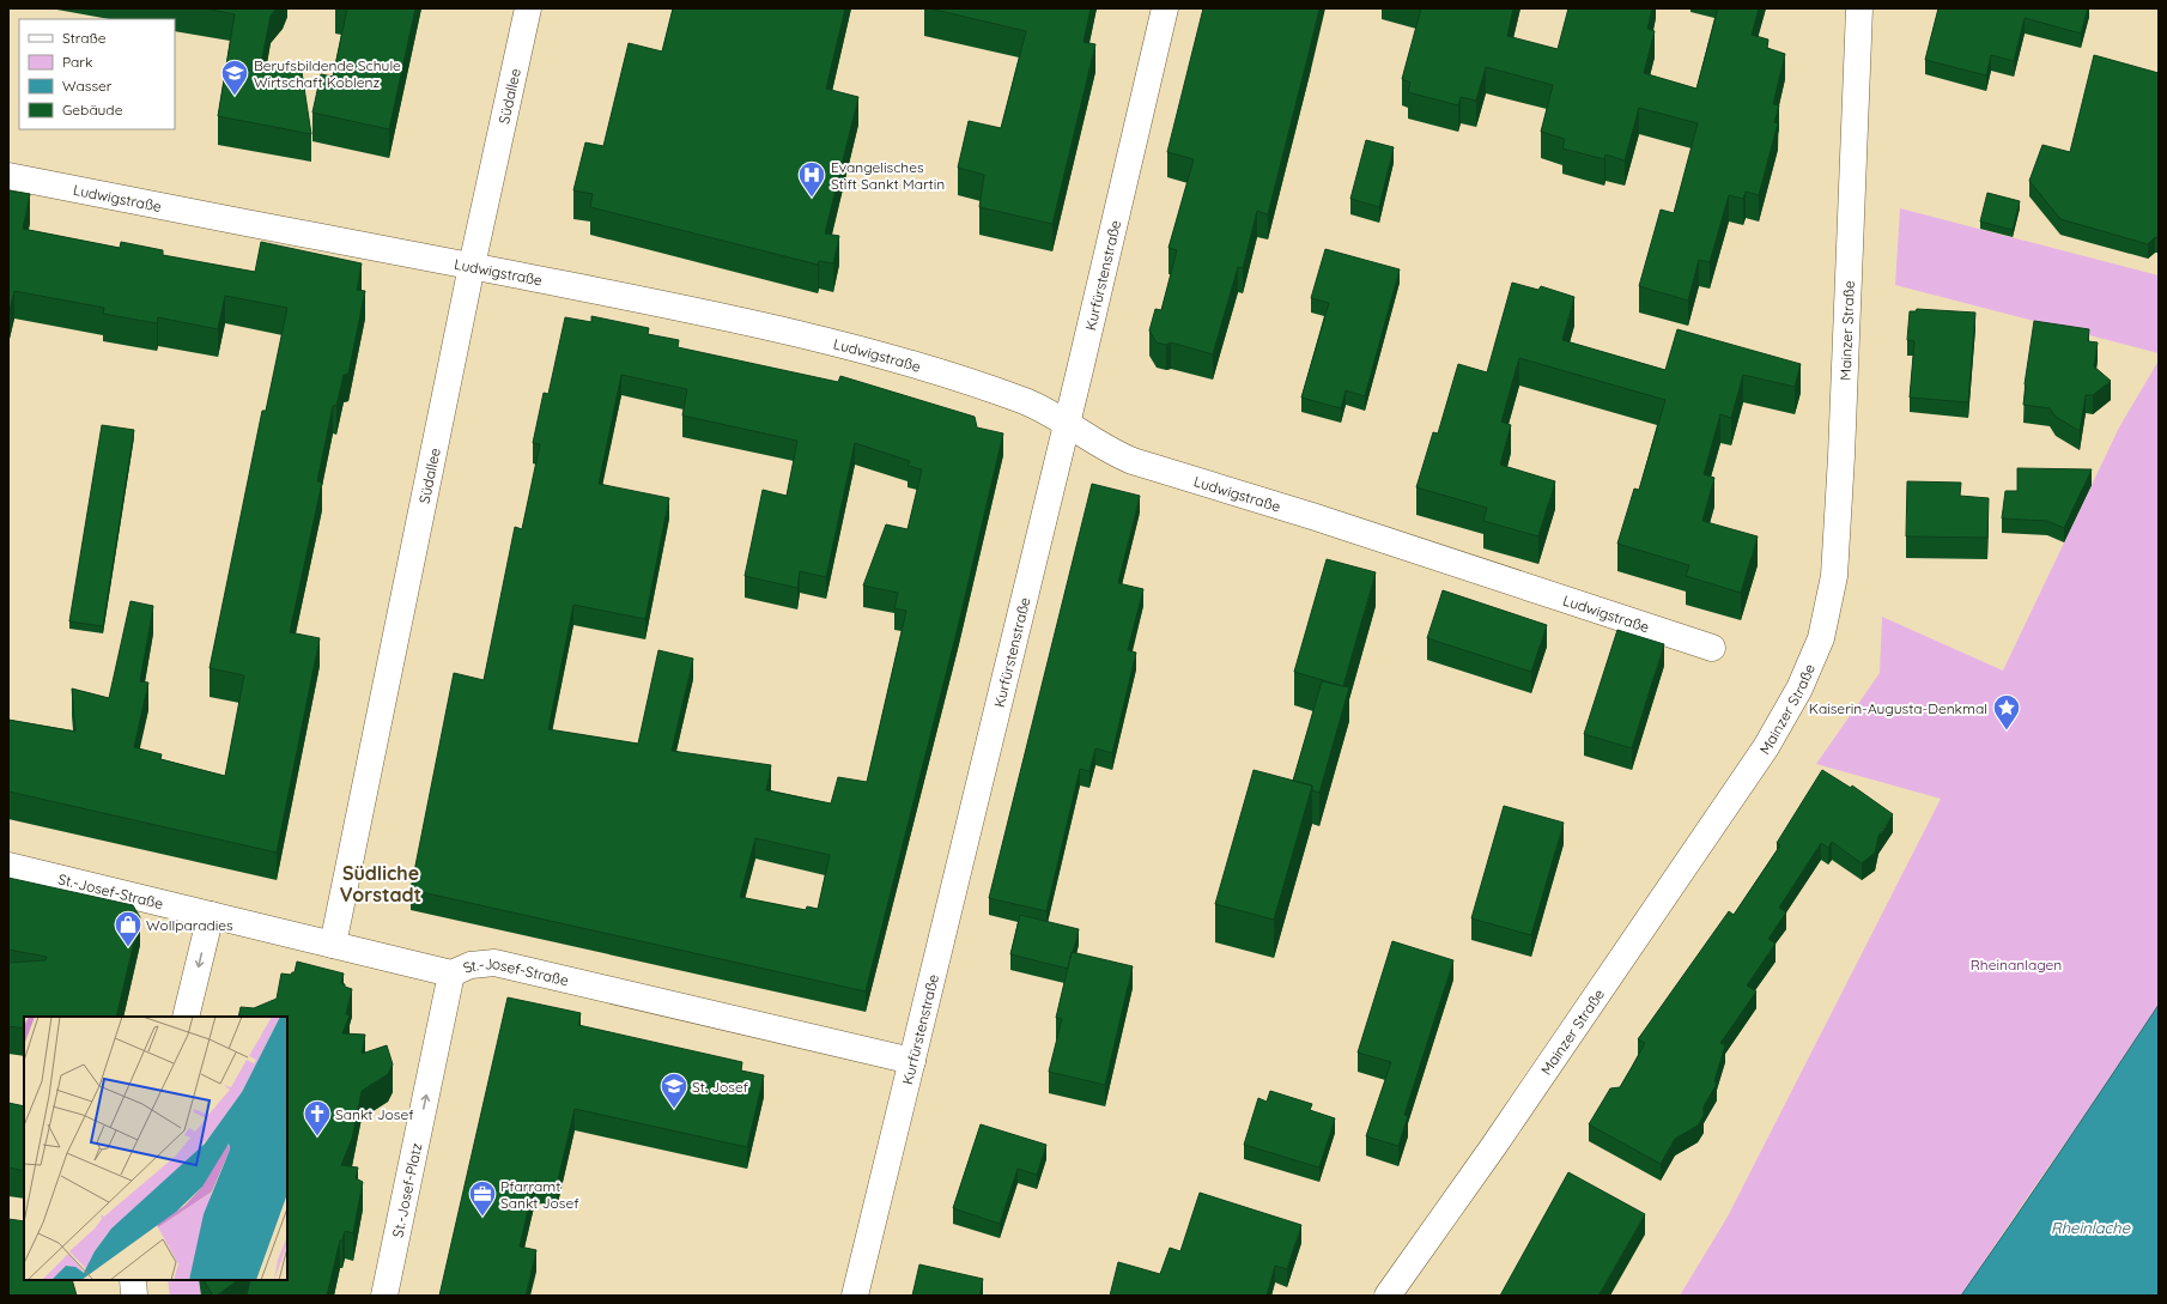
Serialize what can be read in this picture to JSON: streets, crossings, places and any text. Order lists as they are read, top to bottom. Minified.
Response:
{"streets":{"street":["Südallee","Ludwigstraße","Kurfürstenstraße","Mainzer Straße","St.-Josef-Straße","St.-Josef-Platz"]},"crossings":[["Südallee","Ludwigstraße"],["Südallee","St.-Josef-Straße"],["Ludwigstraße","Kurfürstenstraße"],["Kurfürstenstraße","St.-Josef-Straße"],["St.-Josef-Straße","St.-Josef-Platz"]],"one_way":["St.-Josef-Platz"],"districts":["Südliche Vorstadt"],"water":["Rheinlache"],"parks":["Rheinanlagen"],"places":{"school or university":["Berufsbildende Schule Wirtschaft Koblenz","St. Josef"],"hospital":["Evangelisches Stift Sankt Martin"],"place":["Kaiserin-Augusta-Denkmal"],"shop":["Wollparadies"],"church":["Sankt Josef"],"office":["Pfarramt Sankt Josef"]},"legend":["Straße","Park","Wasser","Gebäude"]}
